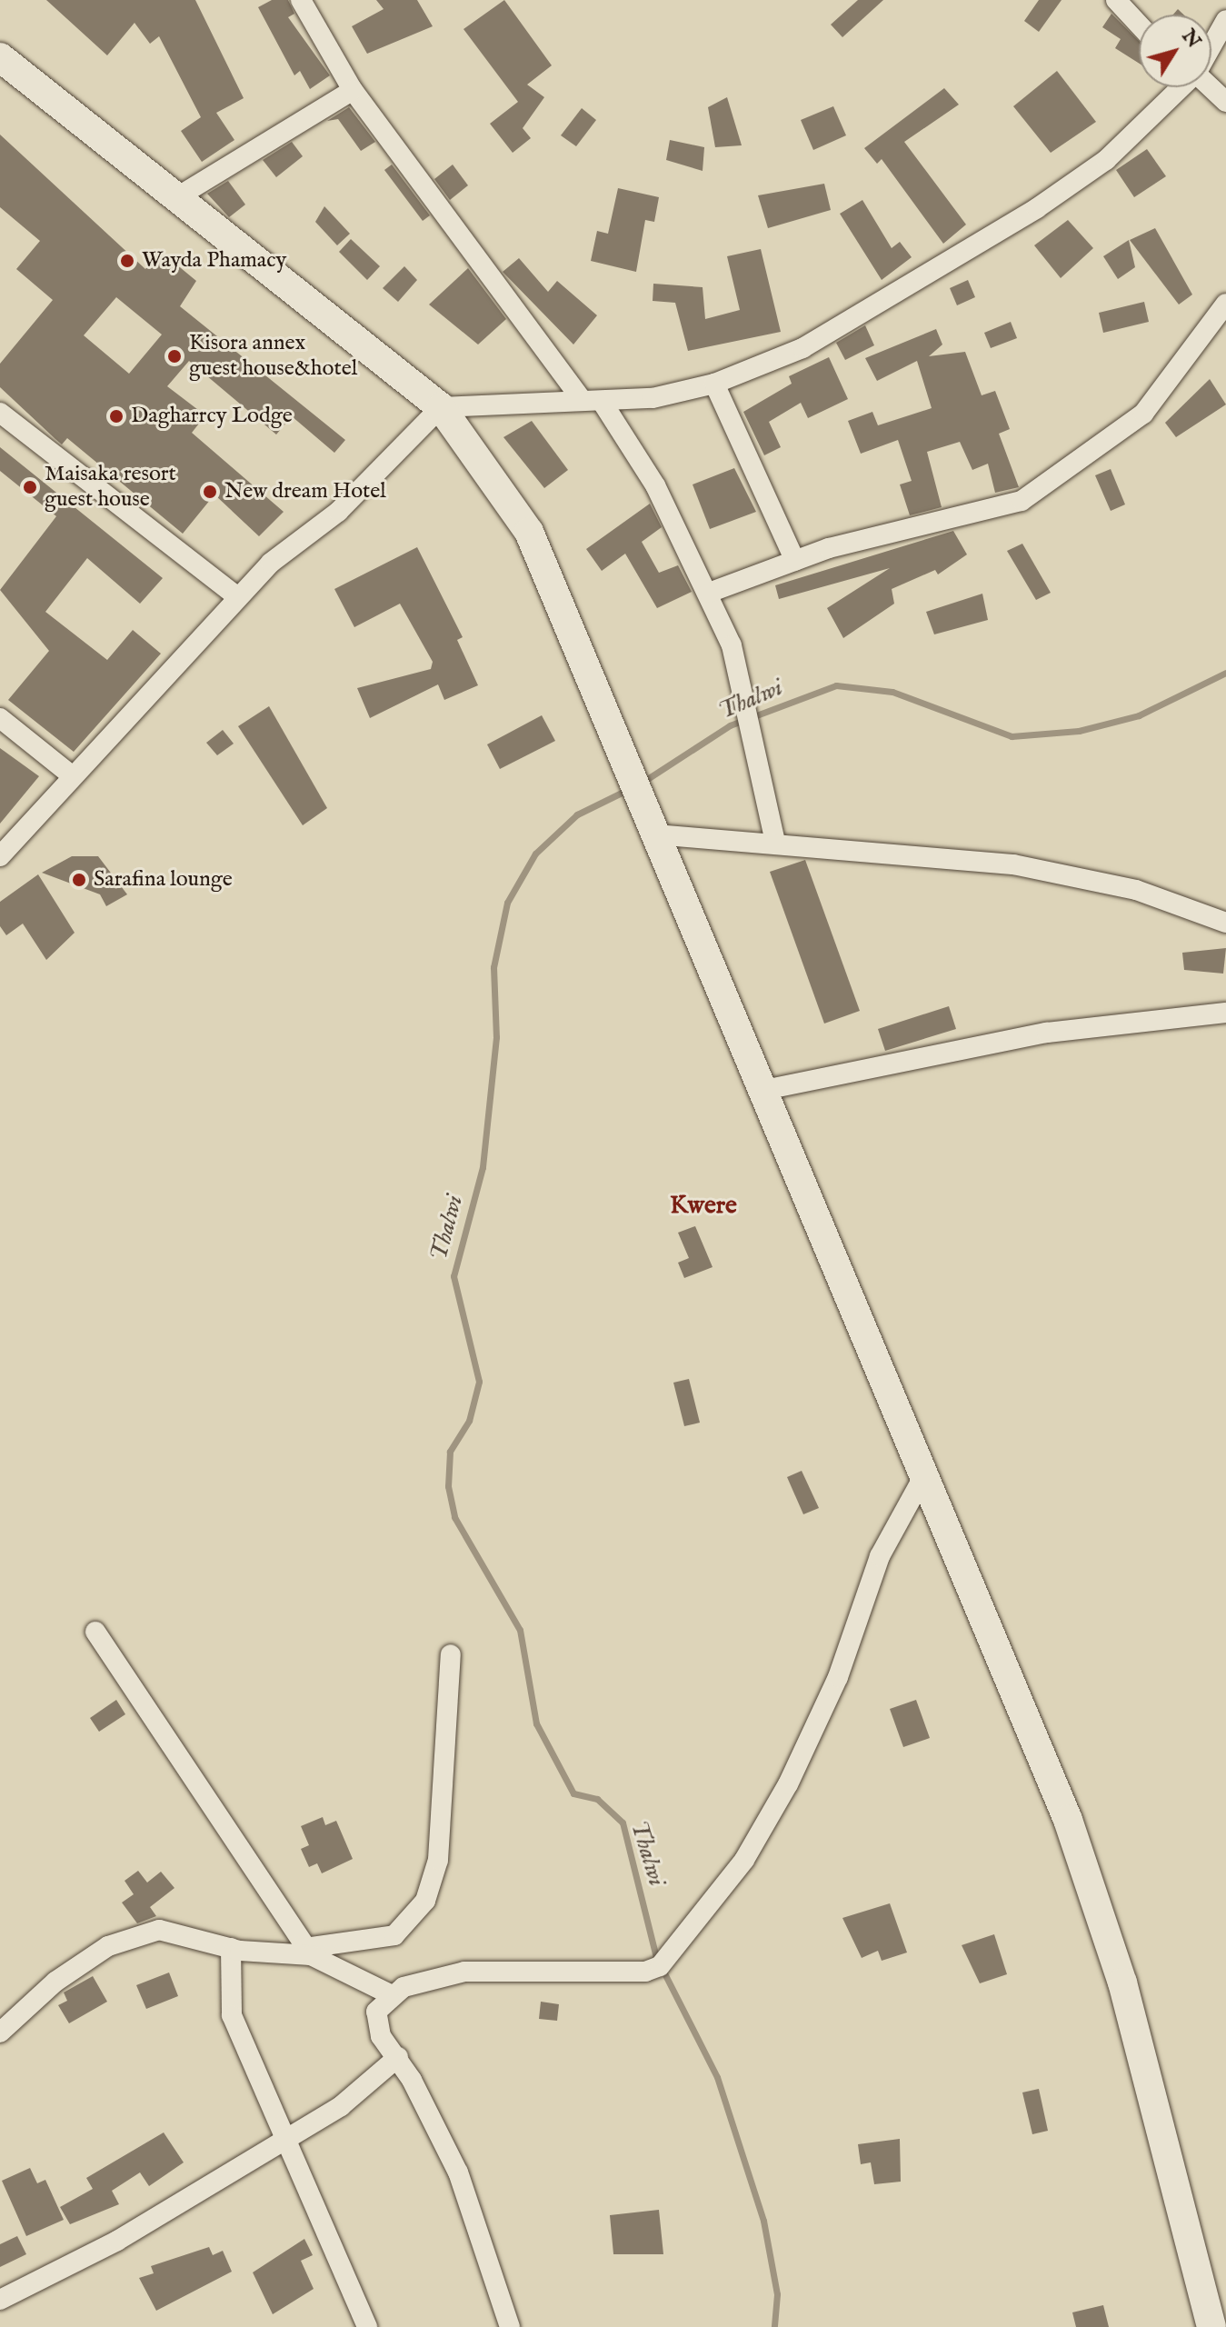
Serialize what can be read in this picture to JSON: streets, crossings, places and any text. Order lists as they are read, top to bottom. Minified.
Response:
{"districts":["Kwere"],"water":["Thalwi"],"places":["Wayda Phamacy","Kisora annex guest house&hotel","Dagharrcy Lodge","Maisaka resort guest house","New dream Hotel","Sarafina lounge"],"north":"top right"}
